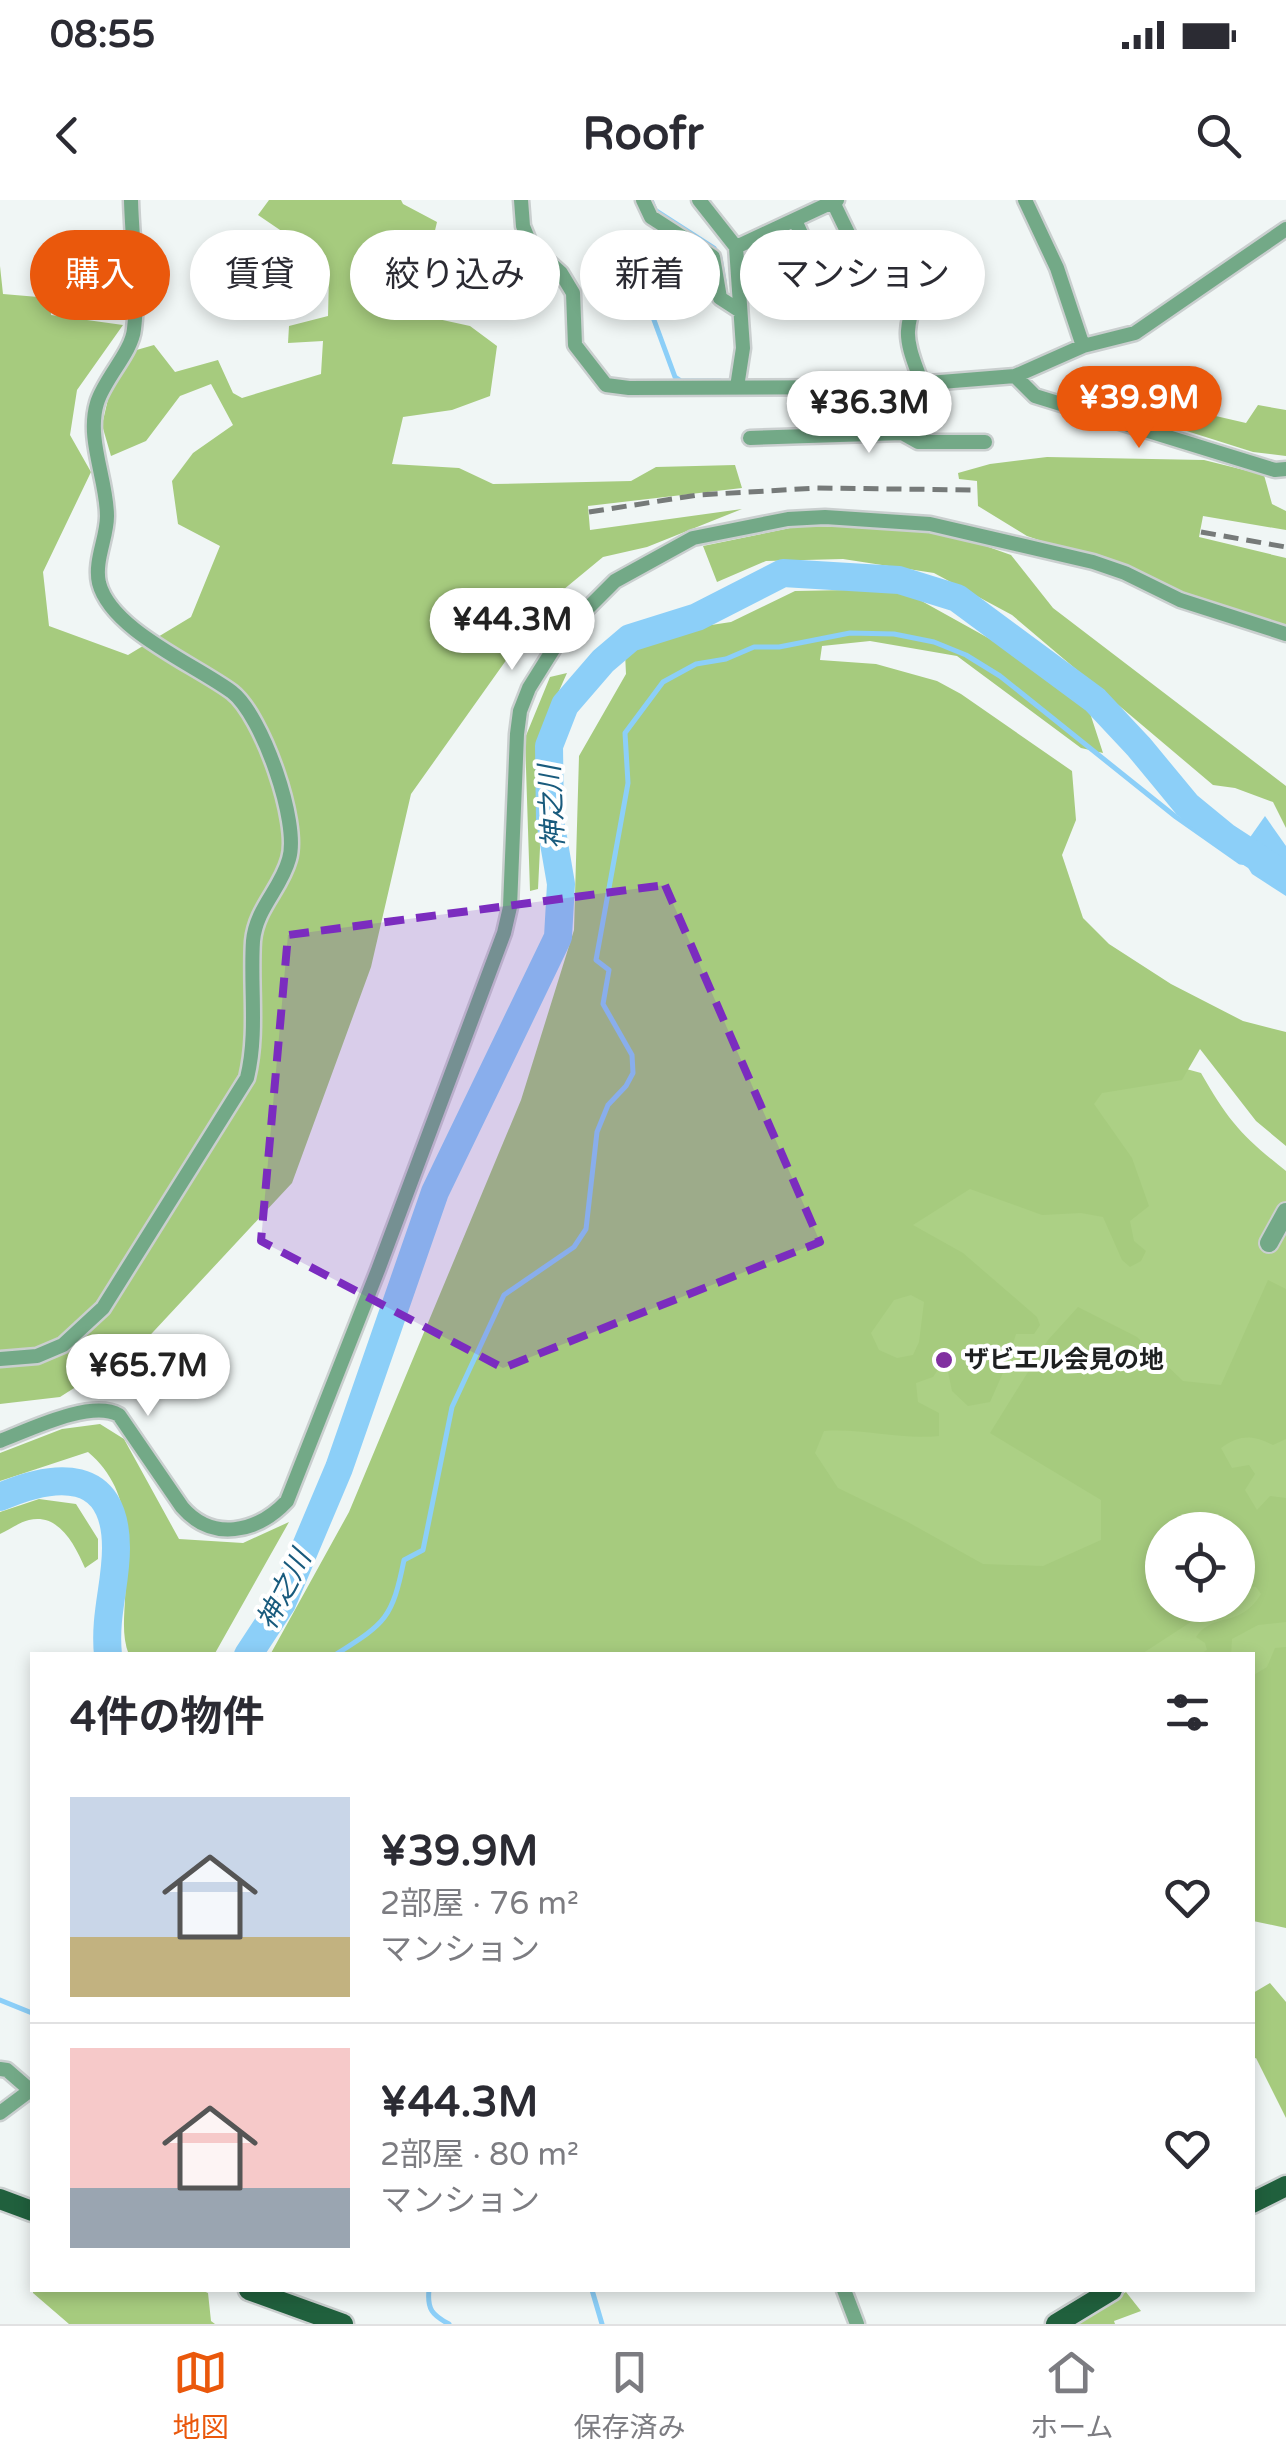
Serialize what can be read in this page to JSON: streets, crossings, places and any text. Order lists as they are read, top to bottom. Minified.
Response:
{"water":["神之川"],"places":["ザビエル会見の地"],"page":{"status":"08:55","header":"Roofr","chip":["購入","賃貸","絞り込み","新着","マンション"],"price":["¥39.9M","¥36.3M","¥44.3M","¥65.7M"],"heading":"4件の物件","list":[{"name":"¥39.9M","note":"2部屋 · 76 m² · マンション"},{"name":"¥44.3M","note":"2部屋 · 80 m² · マンション"}],"tabs":["地図","保存済み","ホーム"]}}
